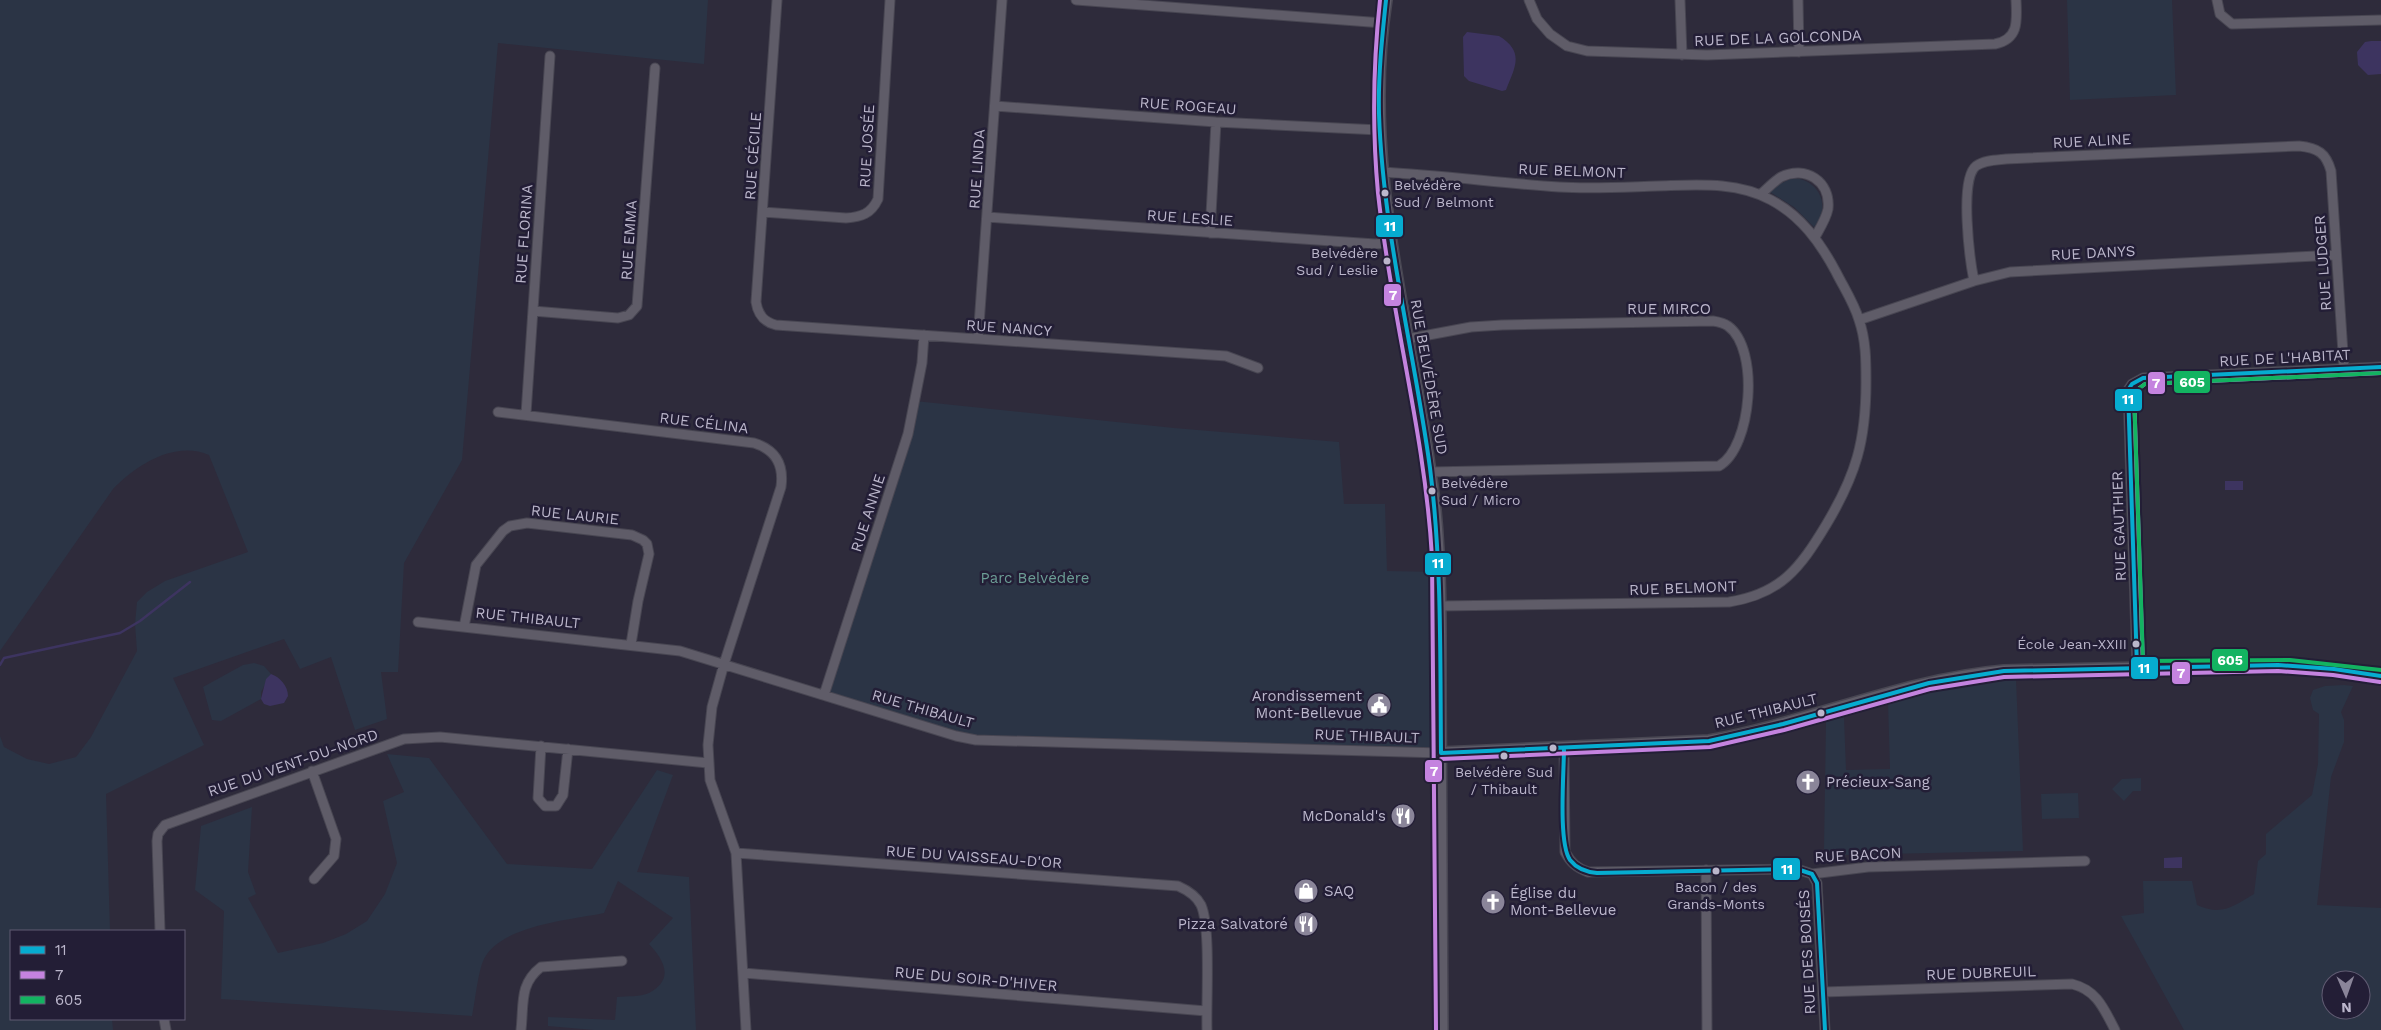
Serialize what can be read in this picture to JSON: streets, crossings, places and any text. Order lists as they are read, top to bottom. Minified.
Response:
{"streets":{"street":["RUE DE LA GOLCONDA","RUE ROGEAU","RUE ALINE","RUE JOSÉE","RUE CÉCILE","RUE LINDA","RUE BELMONT","RUE LESLIE","RUE FLORINA","RUE EMMA","RUE DANYS","RUE LUDGER","RUE MIRCO","RUE NANCY","RUE DE L'HABITAT","RUE BELVÉDÈRE SUD","RUE CÉLINA","RUE ANNIE","RUE LAURIE","RUE GAUTHIER","RUE THIBAULT","RUE DU VENT-DU-NORD","RUE BACON","RUE DU VAISSEAU-D'OR","RUE DES BOISÉS","RUE DUBREUIL","RUE DU SOIR-D'HIVER"]},"crossings":[["RUE ROGEAU","RUE LINDA"],["RUE ROGEAU","RUE BELVÉDÈRE SUD"],["RUE ALINE","RUE DANYS"],["RUE ALINE","RUE LUDGER"],["RUE JOSÉE","RUE CÉCILE"],["RUE CÉCILE","RUE NANCY"],["RUE LINDA","RUE LESLIE"],["RUE LINDA","RUE NANCY"],["RUE BELMONT","RUE DANYS"],["RUE BELMONT","RUE BELVÉDÈRE SUD"],["RUE LESLIE","RUE BELVÉDÈRE SUD"],["RUE FLORINA","RUE EMMA"],["RUE FLORINA","RUE CÉLINA"],["RUE DANYS","RUE LUDGER"],["RUE LUDGER","RUE DE L'HABITAT"],["RUE MIRCO","RUE BELVÉDÈRE SUD"],["RUE NANCY","RUE ANNIE"],["RUE DE L'HABITAT","RUE GAUTHIER"],["RUE BELVÉDÈRE SUD","RUE THIBAULT"],["RUE CÉLINA","RUE THIBAULT"],["RUE CÉLINA","RUE DU VENT-DU-NORD"],["RUE CÉLINA","RUE DU VAISSEAU-D'OR"],["RUE CÉLINA","RUE DU SOIR-D'HIVER"],["RUE ANNIE","RUE THIBAULT"],["RUE LAURIE","RUE THIBAULT"],["RUE GAUTHIER","RUE THIBAULT"],["RUE THIBAULT","RUE BACON"],["RUE BACON","RUE DES BOISÉS"],["RUE DU VAISSEAU-D'OR","RUE DU SOIR-D'HIVER"],["RUE DES BOISÉS","RUE DUBREUIL"]],"parks":["Parc Belvédère"],"places":{"other":["Belvédère Sud / Belmont","Belvédère Sud / Leslie","Belvédère Sud / Micro","École Jean-XXIII","Belvédère Sud / Thibault","Bacon / des Grands-Monts"],"public building":["Arondissement Mont-Bellevue"],"church":["Précieux-Sang","Église du Mont-Bellevue"],"restaurant":["McDonald's","Pizza Salvatoré"],"shop":["SAQ"]},"lines":["transit line 11","transit line 7","transit line 605"],"legend":["11","7","605"],"north":"bottom"}
